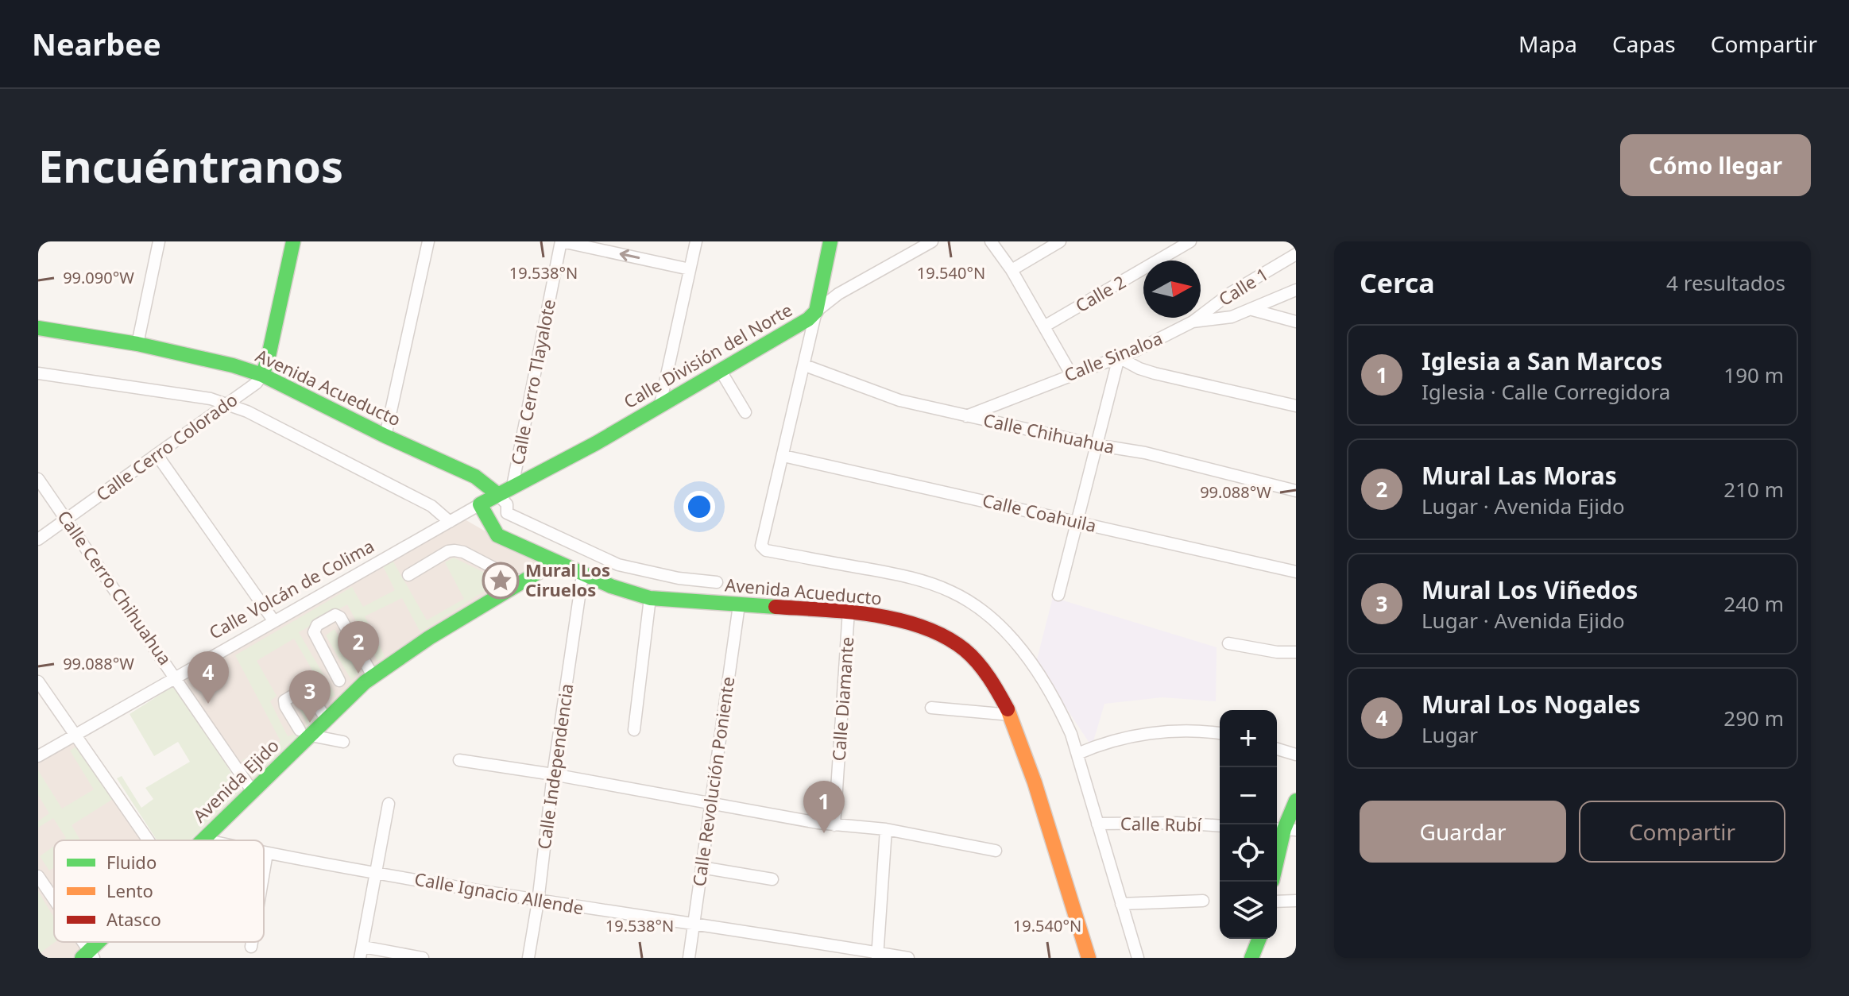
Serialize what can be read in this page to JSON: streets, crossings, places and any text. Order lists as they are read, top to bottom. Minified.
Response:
{"streets":{"street":["Calle 1","Calle 2","Calle División del Norte","Calle Sinaloa","Calle Cerro Tlayalote","Avenida Acueducto","Calle Chihuahua","Calle Cerro Colorado","Calle Coahuila","Calle Cerro Chihuahua","Calle Volcán de Colima","Calle Diamante","Calle Independencia","Avenida Ejido","Calle Revolución Poniente","Calle Rubí","Calle Ignacio Allende"]},"crossings":[["Calle 1","Calle Sinaloa"],["Calle División del Norte","Calle Cerro Tlayalote"],["Calle División del Norte","Avenida Acueducto"],["Calle División del Norte","Calle Volcán de Colima"],["Calle Sinaloa","Calle Chihuahua"],["Avenida Acueducto","Calle Cerro Colorado"],["Avenida Acueducto","Calle Coahuila"],["Avenida Acueducto","Calle Volcán de Colima"],["Avenida Acueducto","Calle Diamante"],["Avenida Acueducto","Calle Independencia"],["Avenida Acueducto","Avenida Ejido"],["Avenida Acueducto","Calle Revolución Poniente"],["Avenida Acueducto","Calle Rubí"],["Calle Cerro Colorado","Calle Cerro Chihuahua"],["Calle Cerro Chihuahua","Calle Volcán de Colima"],["Calle Cerro Chihuahua","Avenida Ejido"],["Calle Independencia","Calle Ignacio Allende"],["Avenida Ejido","Calle Ignacio Allende"],["Calle Revolución Poniente","Calle Ignacio Allende"]],"places":{"place":["Mural Los Ciruelos"]},"legend":["Fluido","Lento","Atasco"],"north":"right","page":{"header":"Nearbee","nav":["Mapa","Capas","Compartir"],"buttons":["Cómo llegar",["Guardar","Compartir"]],"title":"Encuéntranos","heading":["Cerca","4 resultados"],"list":[{"mark":"1","name":"Iglesia a San Marcos","note":"Iglesia · Calle Corregidora","value":"190 m"},{"mark":"2","name":"Mural Las Moras","note":"Lugar · Avenida Ejido","value":"210 m"},{"mark":"3","name":"Mural Los Viñedos","note":"Lugar · Avenida Ejido","value":"240 m"},{"mark":"4","name":"Mural Los Nogales","note":"Lugar","value":"290 m"}],"pins":["2","4","3","1"],"map_buttons":["+","−"]},"coordinates":["19.538°N","19.540°N","99.090°W","99.088°W"]}
